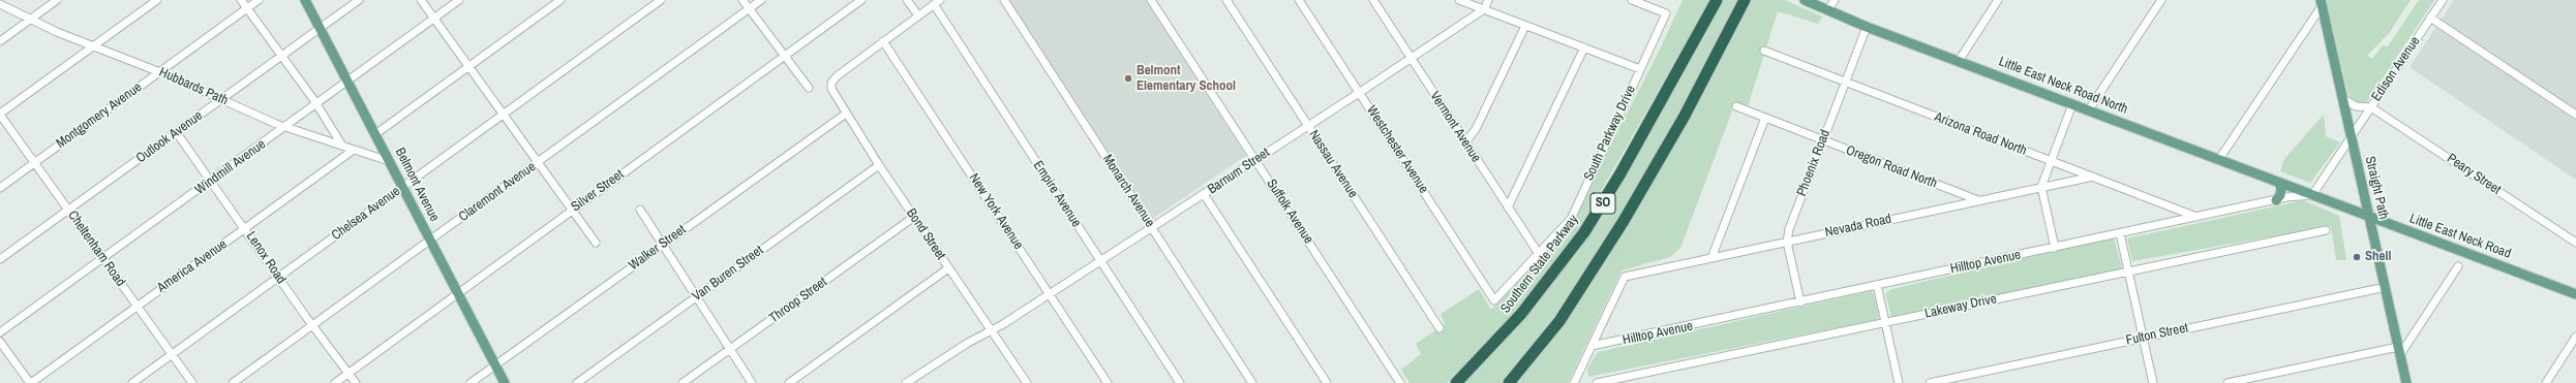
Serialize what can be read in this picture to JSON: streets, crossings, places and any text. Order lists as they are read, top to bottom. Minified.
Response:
{"streets":{"highway":["SO","Southern State Parkway"],"main road":["Little East Neck Road North","Belmont Avenue","Straight Path","Little East Neck Road"],"street":["Edison Avenue","Hubbards Path","Montgomery Avenue","Vermont Avenue","South Parkway Drive","Arizona Road North","Outlook Avenue","Westchester Avenue","Phoenix Road","Nassau Avenue","Windmill Avenue","Oregon Road North","Barnum Street","Peary Street","Silver Street","Monarch Avenue","Claremont Avenue","Empire Avenue","New York Avenue","Suffolk Avenue","Chelsea Avenue","Nevada Road","Bond Street","Walker Street","Cheltenham Road","Lenox Road","Hilltop Avenue","America Avenue","Van Buren Street","Throop Street","Lakeway Drive","Fulton Street"]},"crossings":[["Edison Avenue","Peary Street"],["Edison Avenue","Straight Path"],["Little East Neck Road North","Phoenix Road"],["Little East Neck Road North","Little East Neck Road"],["Little East Neck Road North","Hilltop Avenue"],["Hubbards Path","Montgomery Avenue"],["Hubbards Path","Outlook Avenue"],["Hubbards Path","Windmill Avenue"],["Hubbards Path","Belmont Avenue"],["Hubbards Path","America Avenue"],["Montgomery Avenue","Cheltenham Road"],["Vermont Avenue","South Parkway Drive"],["Vermont Avenue","Barnum Street"],["South Parkway Drive","Westchester Avenue"],["Arizona Road North","Phoenix Road"],["Arizona Road North","Nevada Road"],["Arizona Road North","Hilltop Avenue"],["Outlook Avenue","Belmont Avenue"],["Outlook Avenue","Cheltenham Road"],["Outlook Avenue","Lenox Road"],["Westchester Avenue","Barnum Street"],["Phoenix Road","Oregon Road North"],["Phoenix Road","Nevada Road"],["Phoenix Road","Hilltop Avenue"],["Nassau Avenue","Barnum Street"],["Windmill Avenue","Belmont Avenue"],["Windmill Avenue","Cheltenham Road"],["Windmill Avenue","Lenox Road"],["Oregon Road North","Nevada Road"],["Barnum Street","Monarch Avenue"],["Barnum Street","Empire Avenue"],["Barnum Street","New York Avenue"],["Barnum Street","Suffolk Avenue"],["Barnum Street","Bond Street"],["Belmont Avenue","Silver Street"],["Belmont Avenue","Claremont Avenue"],["Belmont Avenue","Chelsea Avenue"],["Belmont Avenue","Walker Street"],["Straight Path","Little East Neck Road"],["Straight Path","Fulton Street"],["Silver Street","Lenox Road"],["Claremont Avenue","Lenox Road"],["New York Avenue","Bond Street"],["Chelsea Avenue","Cheltenham Road"],["Chelsea Avenue","Lenox Road"],["Nevada Road","Hilltop Avenue"],["Bond Street","Walker Street"],["Bond Street","Van Buren Street"],["Bond Street","Throop Street"],["Little East Neck Road","Hilltop Avenue"],["Cheltenham Road","America Avenue"],["Lenox Road","America Avenue"]],"places":["Belmont Elementary School","Shell"]}
